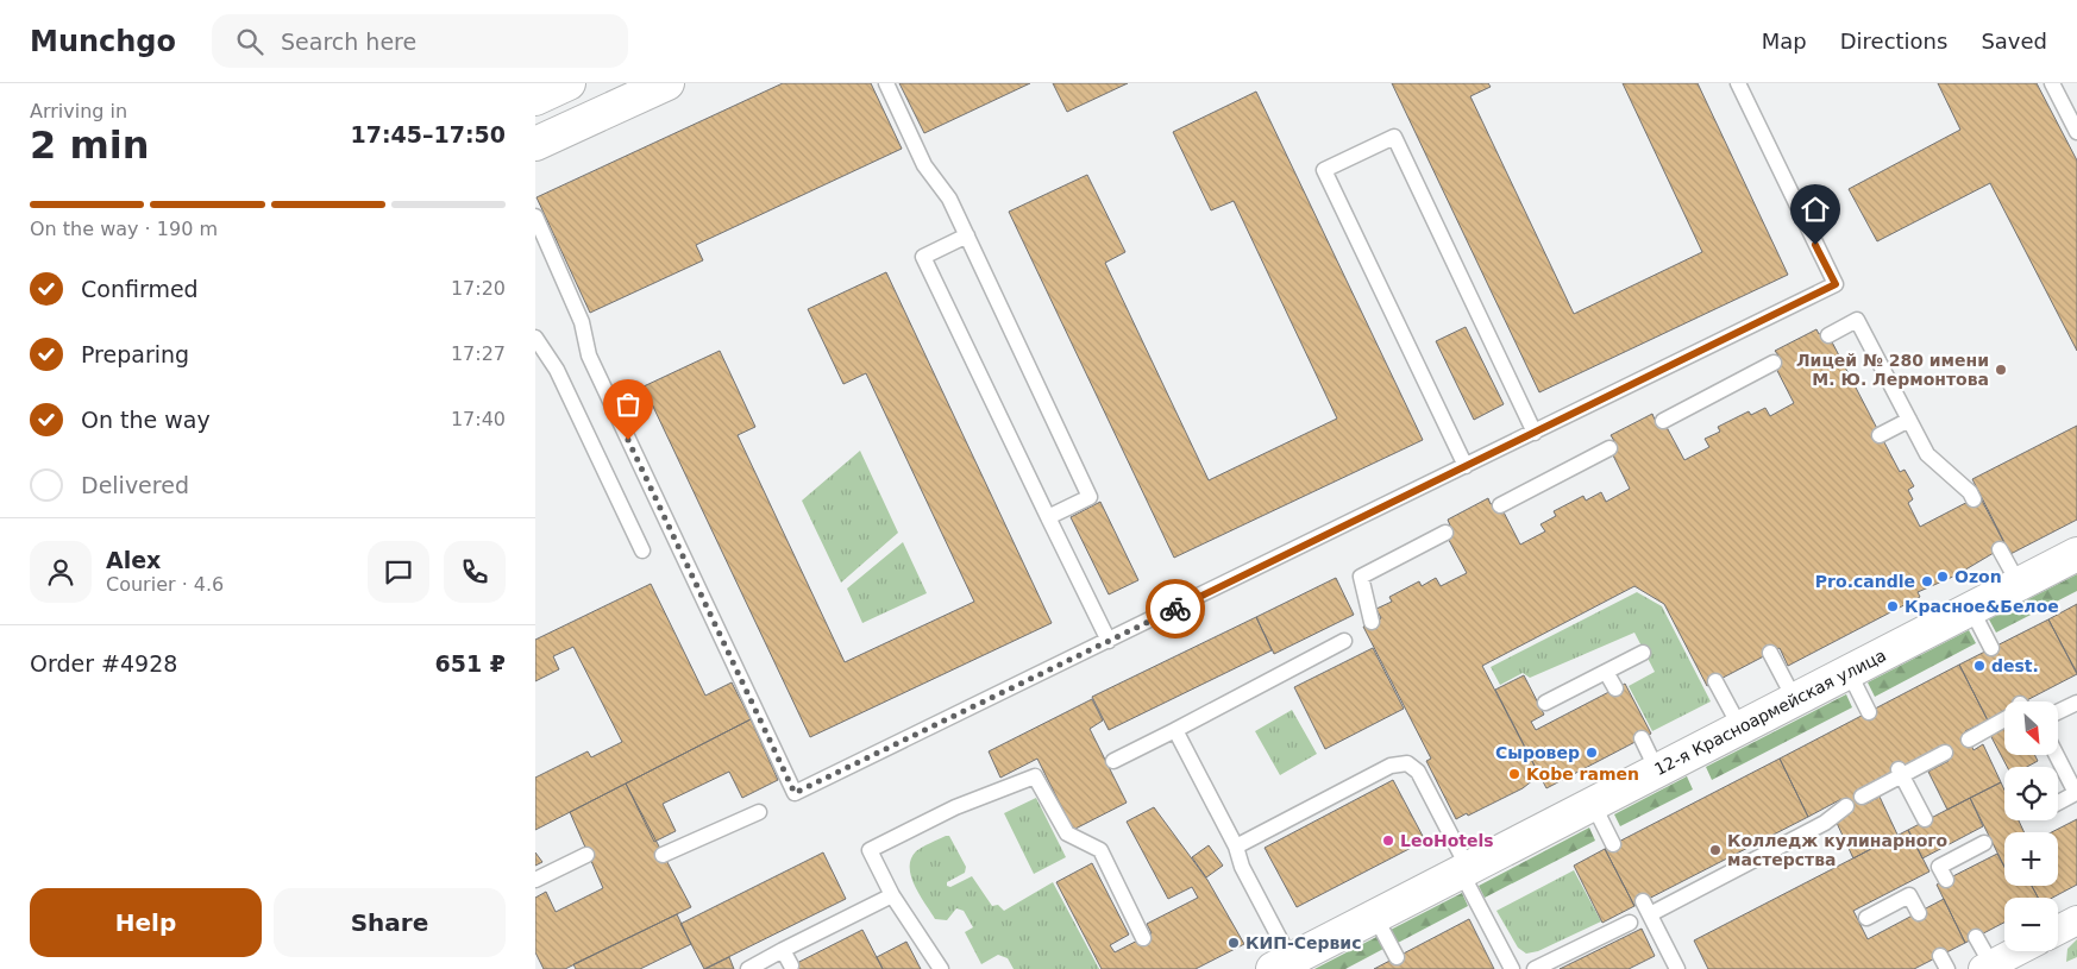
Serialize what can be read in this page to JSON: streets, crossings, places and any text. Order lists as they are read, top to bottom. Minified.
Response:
{"streets":{"street":["12-я Красноармейская улица"]},"places":["Лицей № 280 имени М. Ю. Лермонтова","Ozon","Pro.candle","Красное&Белое","dest.","Сыровер","Kobe ramen","LeoHotels","Колледж кулинарного мастерства","КИП-Сервис"],"north":"bottom right","page":{"header":"Munchgo","search":"Search here","nav":["Map","Directions","Saved"],"heading":["2 min","Arriving in","17:45–17:50"],"panel":["Alex","Courier · 4.6","Order #4928","651 ₽"],"bar":"On the way · 190 m","list":[["Confirmed","17:20"],["Preparing","17:27"],["On the way","17:40"],"Delivered"],"map_buttons":["+","−"],"buttons":["Help","Share"]}}
